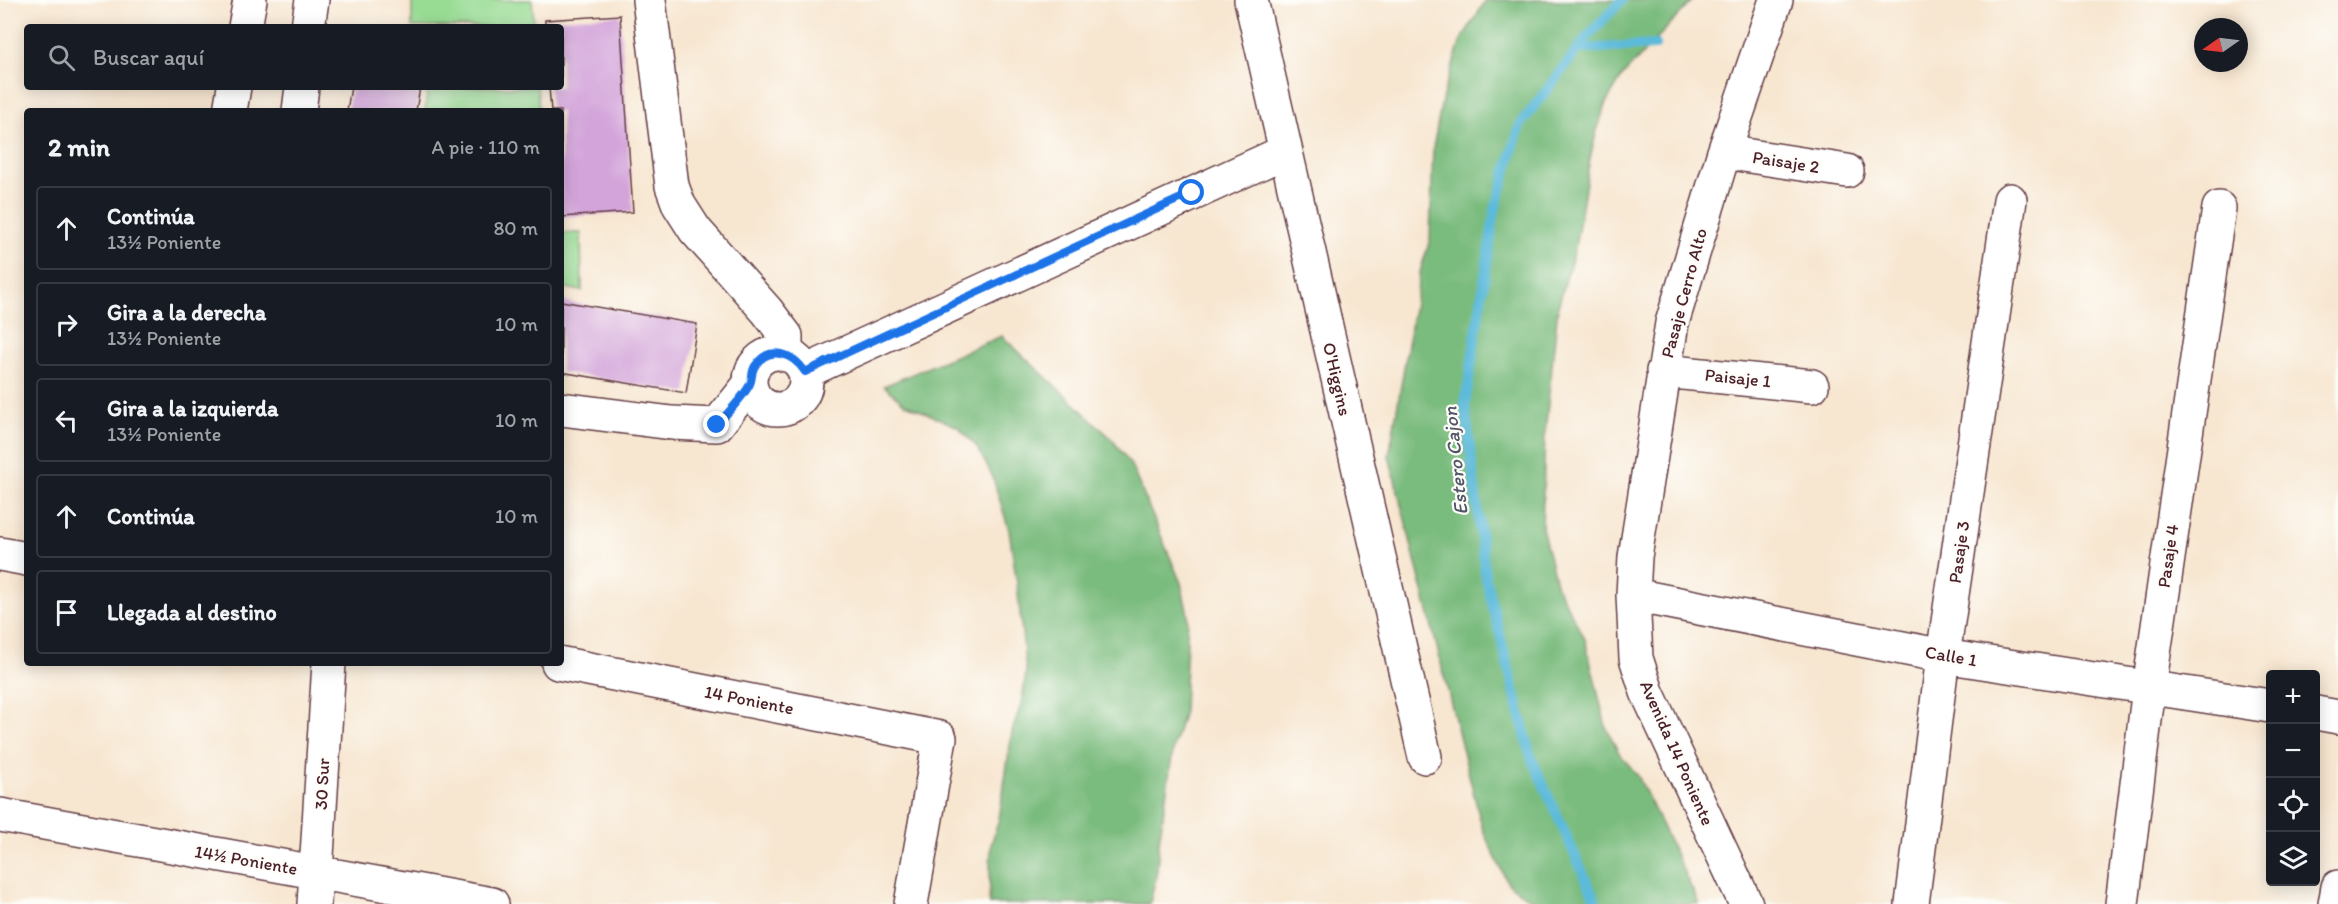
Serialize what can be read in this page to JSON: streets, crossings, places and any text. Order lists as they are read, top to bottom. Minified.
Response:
{"streets":{"street":["Paisaje 2","Pasaje Cerro Alto","Paisaje 1","O'Higgins","Pasaje 3","Pasaje 4","Calle 1","14 Poniente","Avenida 14 Poniente","30 Sur","14½ Poniente"]},"crossings":[["Paisaje 2","Pasaje Cerro Alto"],["Pasaje Cerro Alto","Paisaje 1"],["Pasaje Cerro Alto","Calle 1"],["Pasaje Cerro Alto","Avenida 14 Poniente"],["Pasaje 3","Calle 1"],["Pasaje 4","Calle 1"],["Calle 1","Avenida 14 Poniente"],["30 Sur","14½ Poniente"]],"water":["Estero Cajon"],"north":"left","page":{"search":"Buscar aquí","heading":["2 min","A pie · 110 m"],"list":[["Continúa","13½ Poniente","80 m"],["Gira a la derecha","13½ Poniente","10 m"],["Gira a la izquierda","13½ Poniente","10 m"],["Continúa","10 m"],"Llegada al destino"],"map_buttons":["+","−"]}}
